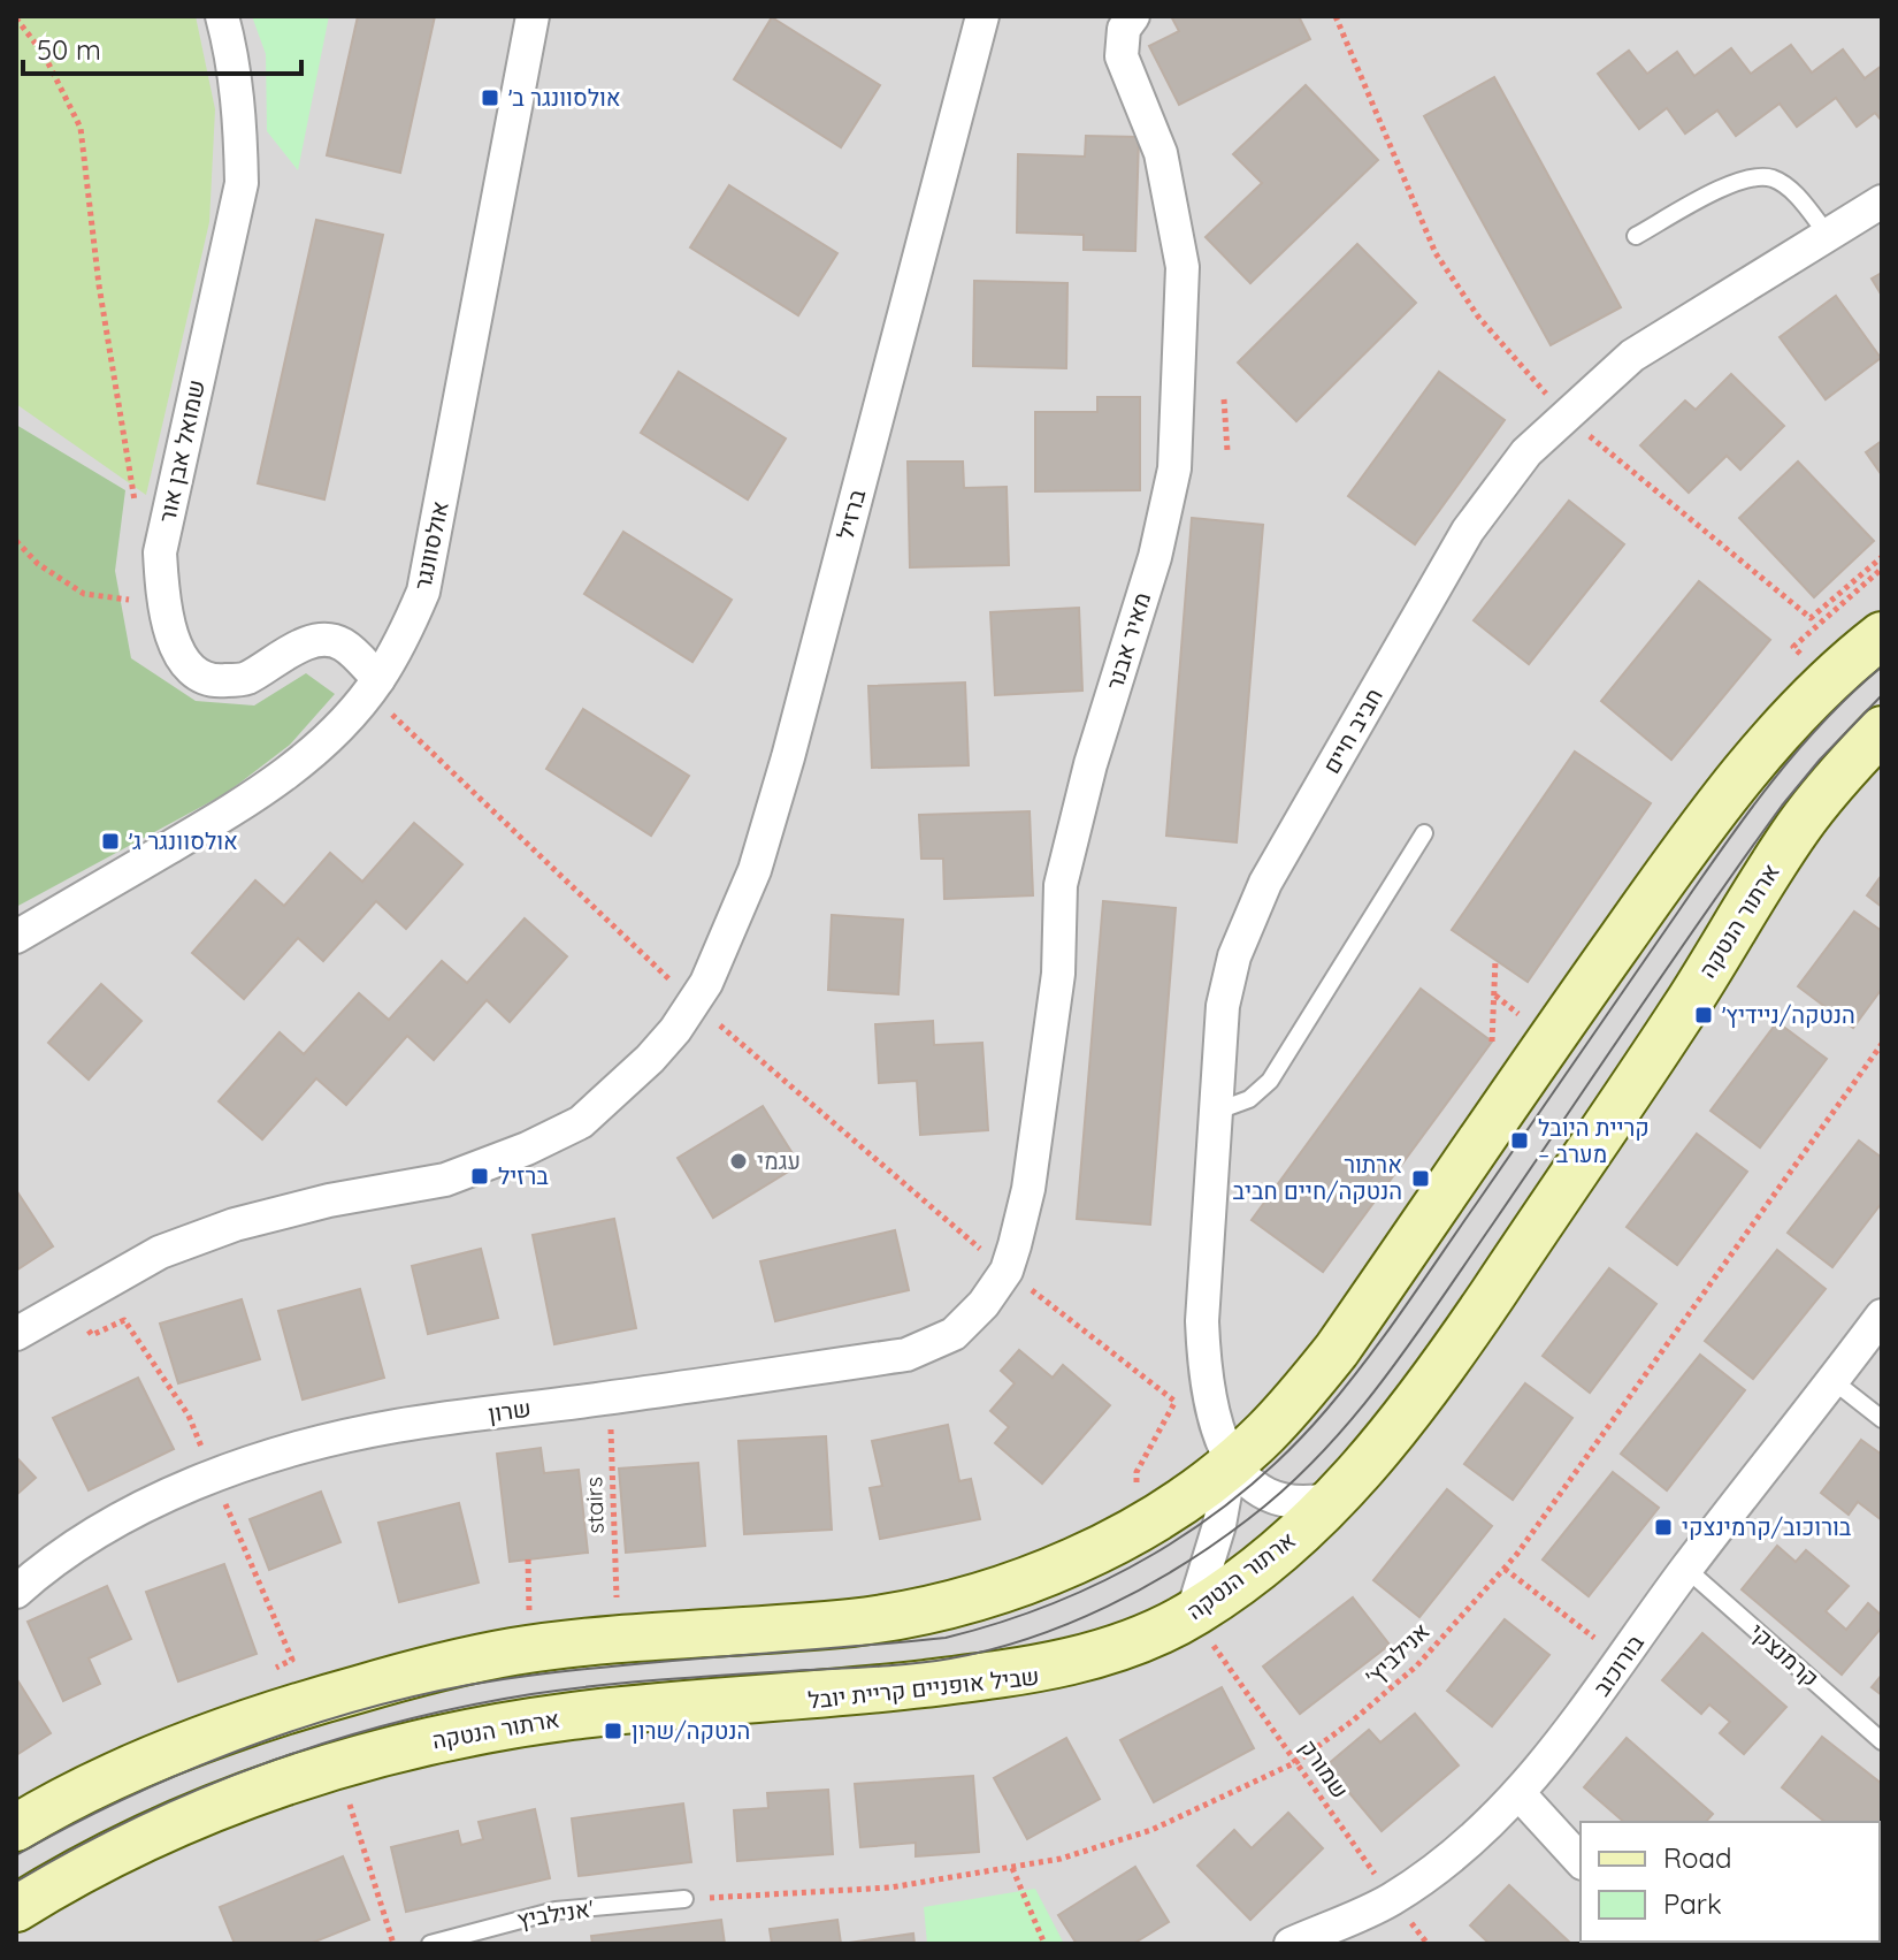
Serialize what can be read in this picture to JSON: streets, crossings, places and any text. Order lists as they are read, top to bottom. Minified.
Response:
{"streets":{"main road":["ארתור הנטקה"],"street":["שמואל אבן אור","ברזיל","אולסוונגר","מאיר אבנר","חביב חיים","שרון","בורוכוב"],"lane":["קרמנצקי","אנילביץ'"],"path":["stairs","אנילביץ׳","שמורק"]},"crossings":[["שמואל אבן אור","אולסוונגר"],["מאיר אבנר","שרון"],["ארתור הנטקה","שמורק"],["שרון","stairs"],["אנילביץ׳","שמורק"],["אנילביץ׳","אנילביץ'"],["קרמנצקי","בורוכוב"],["בורוכוב","שמורק"]],"places":{"transit":["אולסוונגר ב׳","אולסוונגר ג׳","הנטקה/ניידיץ׳","קריית היובל – מערב","ברזיל","ארתור הנטקה/חיים חביב","בורוכוב/קרמינצקי","הנטקה/שרון"],"other":["עגמי"]},"legend":["Road","Park"],"scale_bar":"50 m"}
